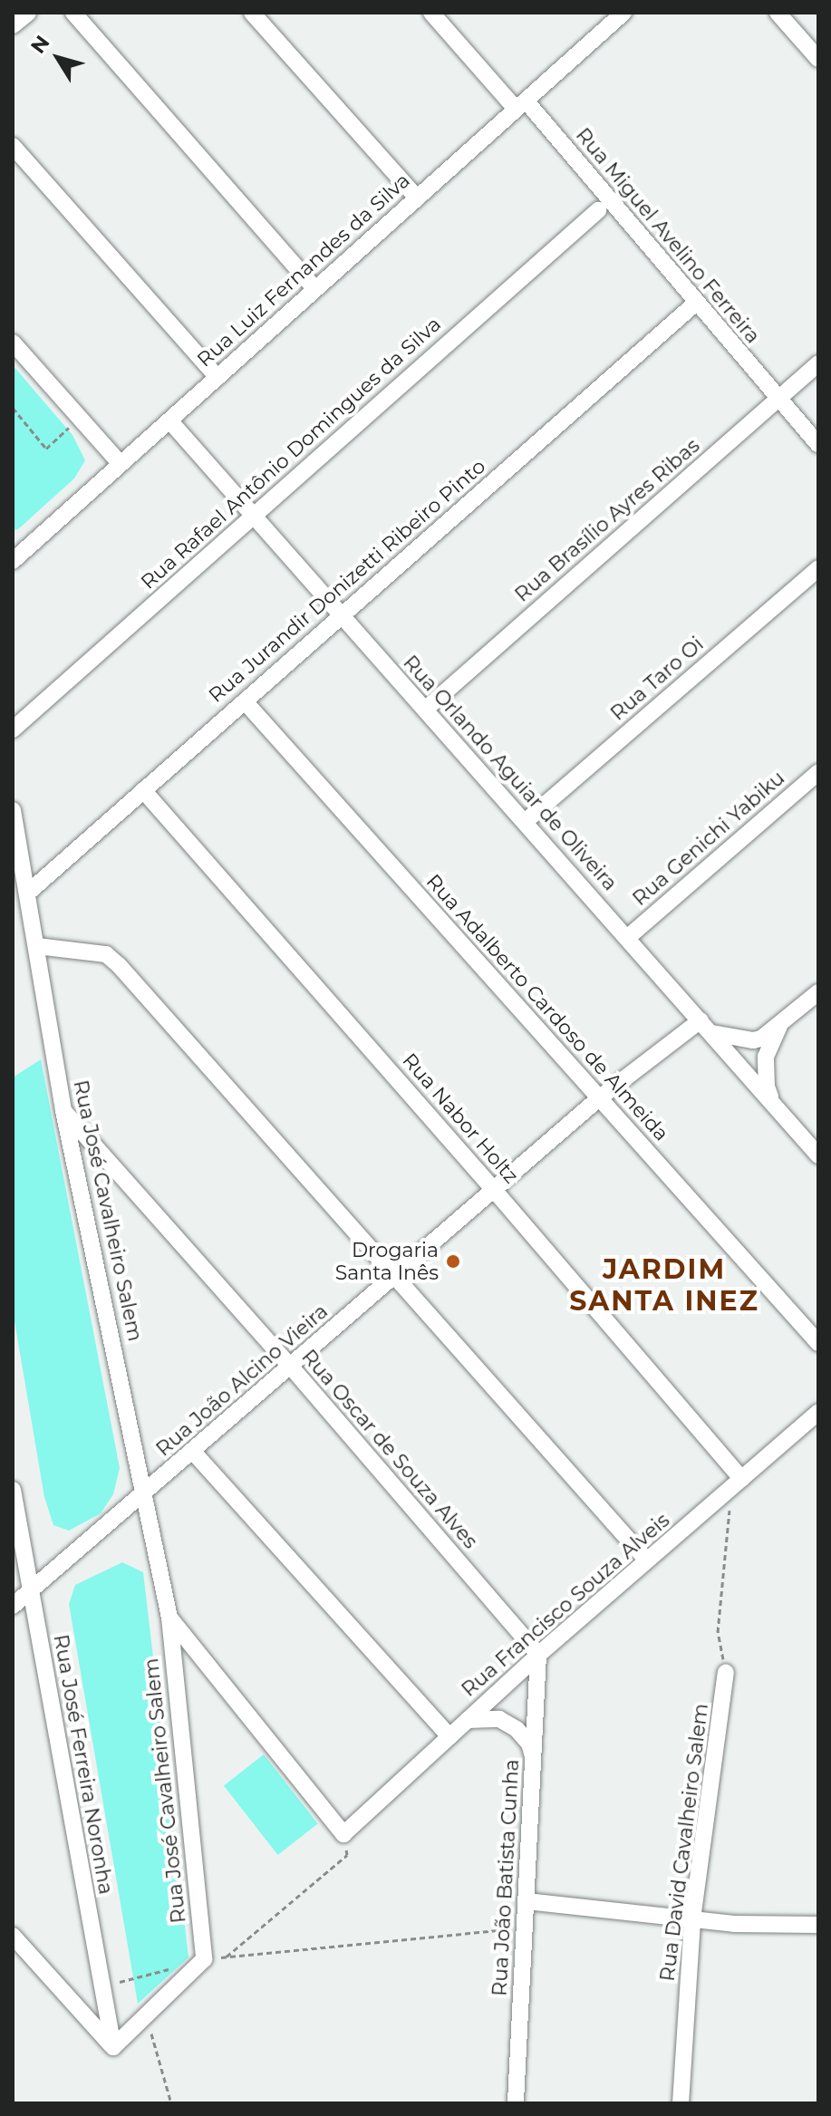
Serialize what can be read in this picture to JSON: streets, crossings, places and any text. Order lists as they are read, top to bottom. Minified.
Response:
{"streets":{"street":["Rua Miguel Avelino Ferreira","Rua Luiz Fernandes da Silva","Rua Rafael Antônio Domingues da Silva","Rua Brasílio Ayres Ribas","Rua Jurandir Donizetti Ribeiro Pinto","Rua Taro Oi","Rua Orlando Aguiar de Oliveira","Rua Genichi Yabiku","Rua Adalberto Cardoso de Almeida","Rua Nabor Holtz","Rua José Cavalheiro Salem","Rua João Alcino Vieira","Rua Oscar de Souza Alves","Rua Francisco Souza Alveis","Rua José Ferreira Noronha","Rua David Cavalheiro Salem","Rua João Batista Cunha"]},"crossings":[["Rua Miguel Avelino Ferreira","Rua Luiz Fernandes da Silva"],["Rua Miguel Avelino Ferreira","Rua Brasílio Ayres Ribas"],["Rua Miguel Avelino Ferreira","Rua Jurandir Donizetti Ribeiro Pinto"],["Rua Luiz Fernandes da Silva","Rua Orlando Aguiar de Oliveira"],["Rua Rafael Antônio Domingues da Silva","Rua Orlando Aguiar de Oliveira"],["Rua Brasílio Ayres Ribas","Rua Orlando Aguiar de Oliveira"],["Rua Jurandir Donizetti Ribeiro Pinto","Rua Orlando Aguiar de Oliveira"],["Rua Jurandir Donizetti Ribeiro Pinto","Rua Adalberto Cardoso de Almeida"],["Rua Jurandir Donizetti Ribeiro Pinto","Rua Nabor Holtz"],["Rua Jurandir Donizetti Ribeiro Pinto","Rua José Cavalheiro Salem"],["Rua Taro Oi","Rua Orlando Aguiar de Oliveira"],["Rua Orlando Aguiar de Oliveira","Rua Genichi Yabiku"],["Rua Orlando Aguiar de Oliveira","Rua João Alcino Vieira"],["Rua Adalberto Cardoso de Almeida","Rua João Alcino Vieira"],["Rua Nabor Holtz","Rua João Alcino Vieira"],["Rua Nabor Holtz","Rua Francisco Souza Alveis"],["Rua José Cavalheiro Salem","Rua João Alcino Vieira"],["Rua José Cavalheiro Salem","Rua Oscar de Souza Alves"],["Rua José Cavalheiro Salem","Rua Francisco Souza Alveis"],["Rua João Alcino Vieira","Rua Oscar de Souza Alves"],["Rua João Alcino Vieira","Rua José Ferreira Noronha"],["Rua Oscar de Souza Alves","Rua Francisco Souza Alveis"],["Rua Oscar de Souza Alves","Rua João Batista Cunha"],["Rua Francisco Souza Alveis","Rua João Batista Cunha"]],"districts":["JARDIM SANTA INEZ"],"places":["Drogaria Santa Inês"],"north":"top left"}
